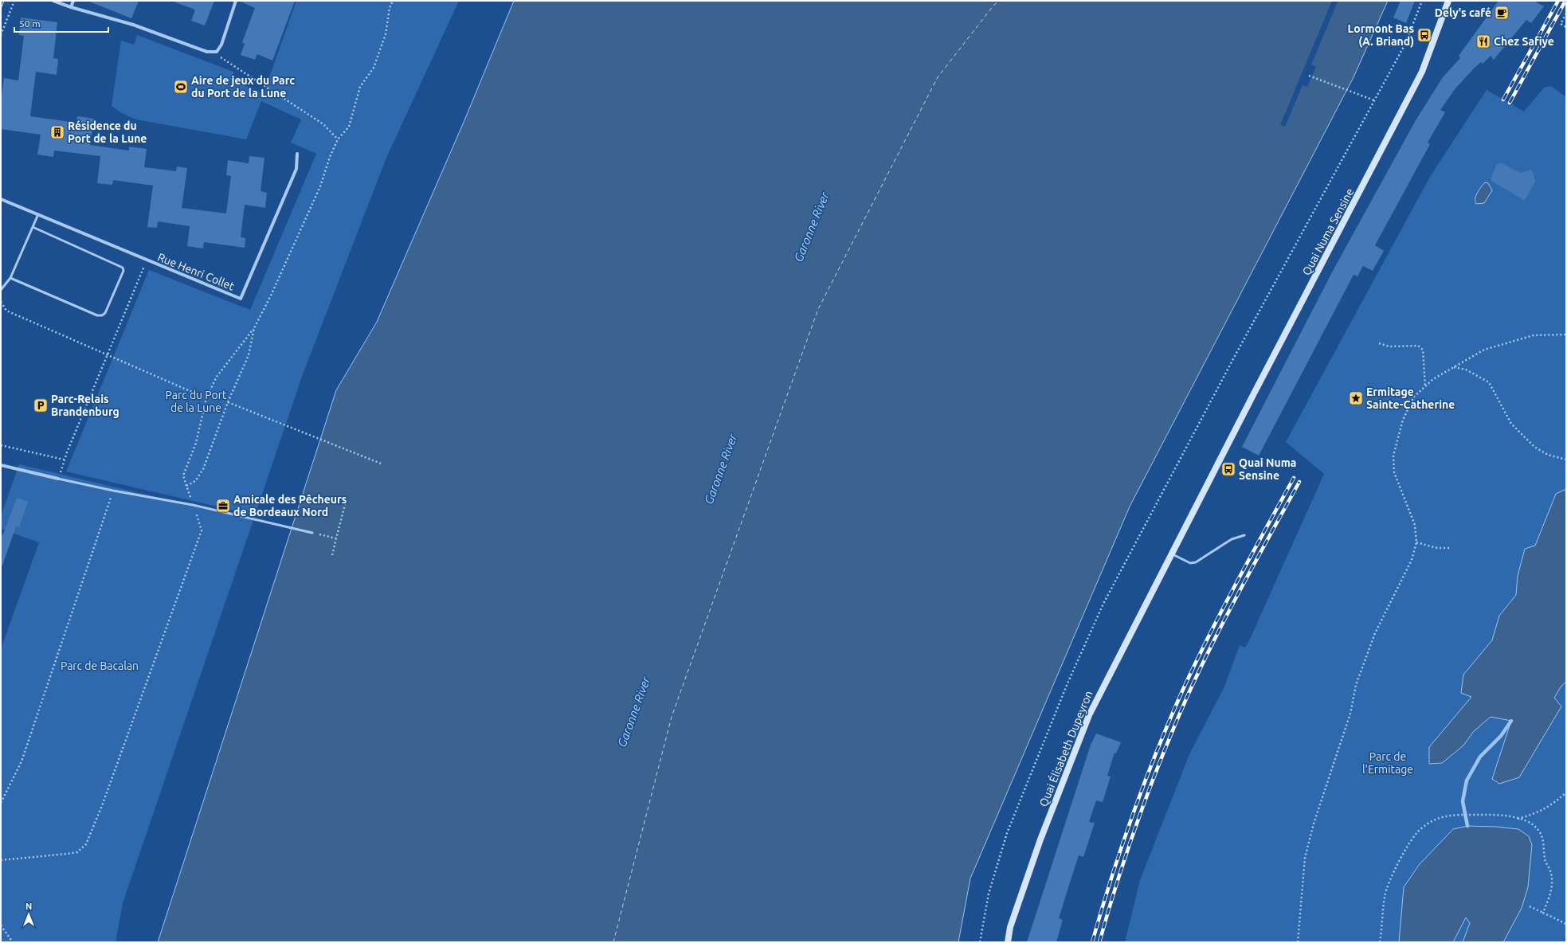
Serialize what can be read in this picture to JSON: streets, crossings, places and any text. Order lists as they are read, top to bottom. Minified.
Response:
{"streets":{"main road":["Quai Numa Sensine","Quai Élisabeth Dupeyron"],"street":["Rue Henri Collet"]},"crossings":[["Quai Numa Sensine","Quai Élisabeth Dupeyron"]],"water":["Garonne River"],"parks":["Parc du Port de la Lune","Parc de Bacalan","Parc de l'Ermitage"],"places":{"cafe":["Dely's café"],"bus stop":["Lormont Bas (A. Briand)","Quai Numa Sensine"],"restaurant":["Chez Safiye"],"sports":["Aire de jeux du Parc du Port de la Lune"],"building":["Résidence du Port de la Lune"],"place":["Ermitage Sainte-Catherine"],"parking":["Parc-Relais Brandenburg"],"office":["Amicale des Pêcheurs de Bordeaux Nord"]},"scale_bar":"50 m","north":"top"}
